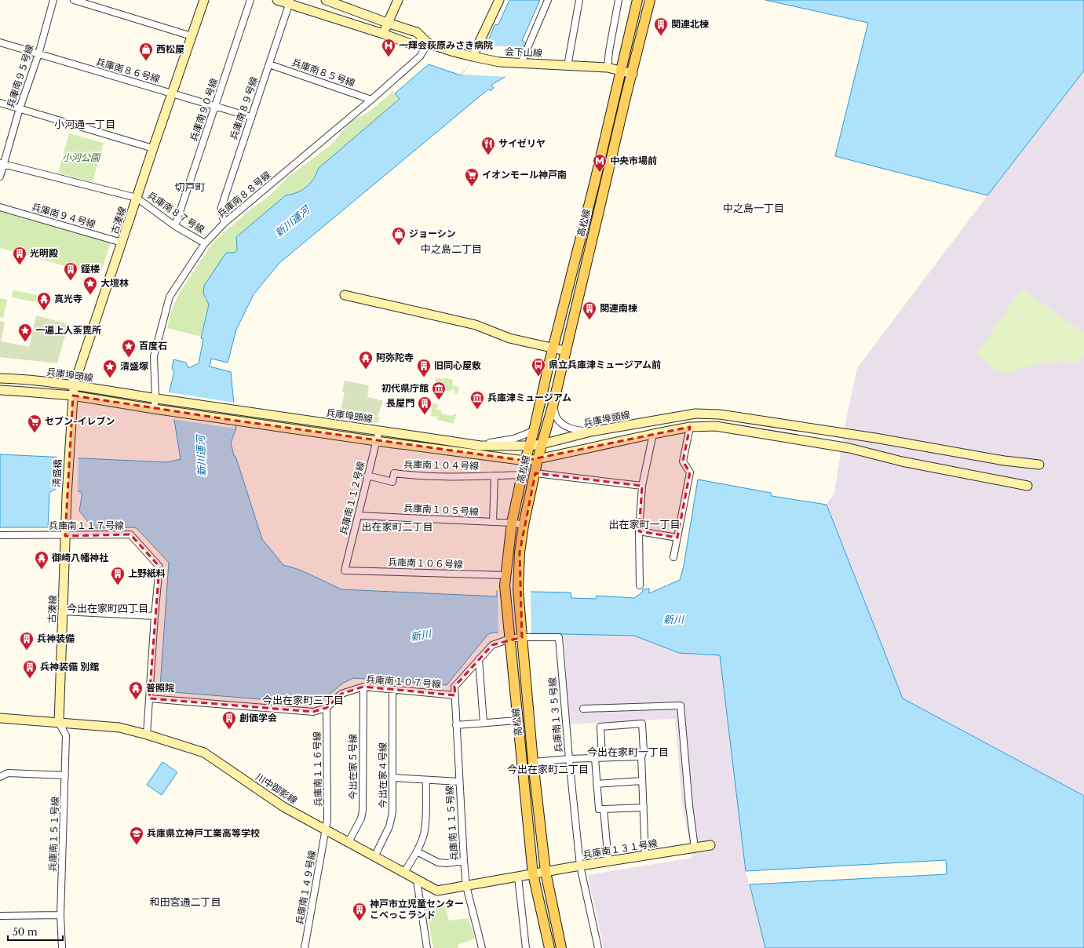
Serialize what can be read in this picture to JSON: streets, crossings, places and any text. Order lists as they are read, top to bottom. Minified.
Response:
{"streets":{"main road":["高松線"],"street":["会下山線","兵庫南８６号線","兵庫南８５号線","兵庫南９５号線","兵庫南８９号線","兵庫南９０号線","兵庫南８８号線","兵庫南８７号線","兵庫南９４号線","古湊線","兵庫埠頭線","兵庫南１０４号線","清盛橋","兵庫南１１２号線","兵庫南１０５号線","兵庫南１１７号線","兵庫南１０６号線","兵庫南１０７号線","兵庫南１３５号線","今出在家５号線","兵庫南１１６号線","今出在家４号線","川中御影線","兵庫南１１５号線","兵庫南１５１号線","兵庫南１３１号線","兵庫南１４９号線"]},"crossings":[["会下山線","兵庫南８９号線"],["会下山線","兵庫南８８号線"],["会下山線","高松線"],["兵庫南８６号線","兵庫南９５号線"],["兵庫南８６号線","兵庫南８９号線"],["兵庫南８６号線","兵庫南９０号線"],["兵庫南８６号線","古湊線"],["兵庫南８５号線","兵庫南８９号線"],["兵庫南８５号線","兵庫南８８号線"],["兵庫南８９号線","兵庫南８８号線"],["兵庫南９０号線","兵庫南８７号線"],["兵庫南８８号線","兵庫南８７号線"],["兵庫南８８号線","兵庫埠頭線"],["兵庫南８７号線","古湊線"],["兵庫南９４号線","古湊線"],["古湊線","兵庫埠頭線"],["古湊線","清盛橋"],["古湊線","兵庫南１１７号線"],["古湊線","川中御影線"],["古湊線","兵庫南１５１号線"],["高松線","兵庫埠頭線"],["高松線","兵庫南１０４号線"],["高松線","兵庫南１０５号線"],["高松線","兵庫南１０６号線"],["高松線","兵庫南１０７号線"],["高松線","兵庫南１３５号線"],["高松線","川中御影線"],["高松線","兵庫南１３１号線"],["兵庫埠頭線","兵庫南１１２号線"],["兵庫南１０４号線","兵庫南１１２号線"],["兵庫南１１２号線","兵庫南１０５号線"],["兵庫南１１２号線","兵庫南１０６号線"],["兵庫南１１７号線","兵庫南１０７号線"],["兵庫南１１７号線","川中御影線"],["兵庫南１０７号線","兵庫南１３５号線"],["兵庫南１０７号線","今出在家５号線"],["兵庫南１０７号線","兵庫南１１６号線"],["兵庫南１０７号線","今出在家４号線"],["兵庫南１０７号線","兵庫南１１５号線"],["兵庫南１３５号線","兵庫南１３１号線"],["今出在家５号線","川中御影線"],["兵庫南１１６号線","川中御影線"],["兵庫南１１６号線","兵庫南１４９号線"],["今出在家４号線","川中御影線"],["川中御影線","兵庫南１１５号線"],["川中御影線","兵庫南１５１号線"],["川中御影線","兵庫南１３１号線"],["川中御影線","兵庫南１４９号線"]],"districts":["小河通一丁目","切戸町","中之島一丁目","中之島二丁目","出在家町一丁目","出在家町二丁目","今出在家町四丁目","今出在家町三丁目","今出在家町一丁目","今出在家町二丁目","和田宮通二丁目"],"water":["新川運河","新川"],"parks":["小河公園"],"places":{"building":["関連北棟","光明殿","鐘楼","関連南棟","旧同心屋敷","長屋門","上野紙料","兵神装備","兵神装備 別館","創価学会","神戸市立児童センター こべっこランド"],"hospital":["一輝会荻原みさき病院"],"shop":["西松屋","ジョーシン"],"restaurant":["サイゼリヤ"],"metro station":["中央市場前"],"supermarket":["イオンモール神戸南","セブン-イレブン"],"place":["大壇林","一遍上人荼毘所","百度石","清盛塚"],"temple":["真光寺","阿弥陀寺","御崎八幡神社","普照院"],"bus stop":["県立兵庫津ミュージアム前"],"museum":["初代県庁館","兵庫津ミュージアム"],"school or university":["兵庫県立神戸工業高等学校"]},"scale_bar":"50 m"}
